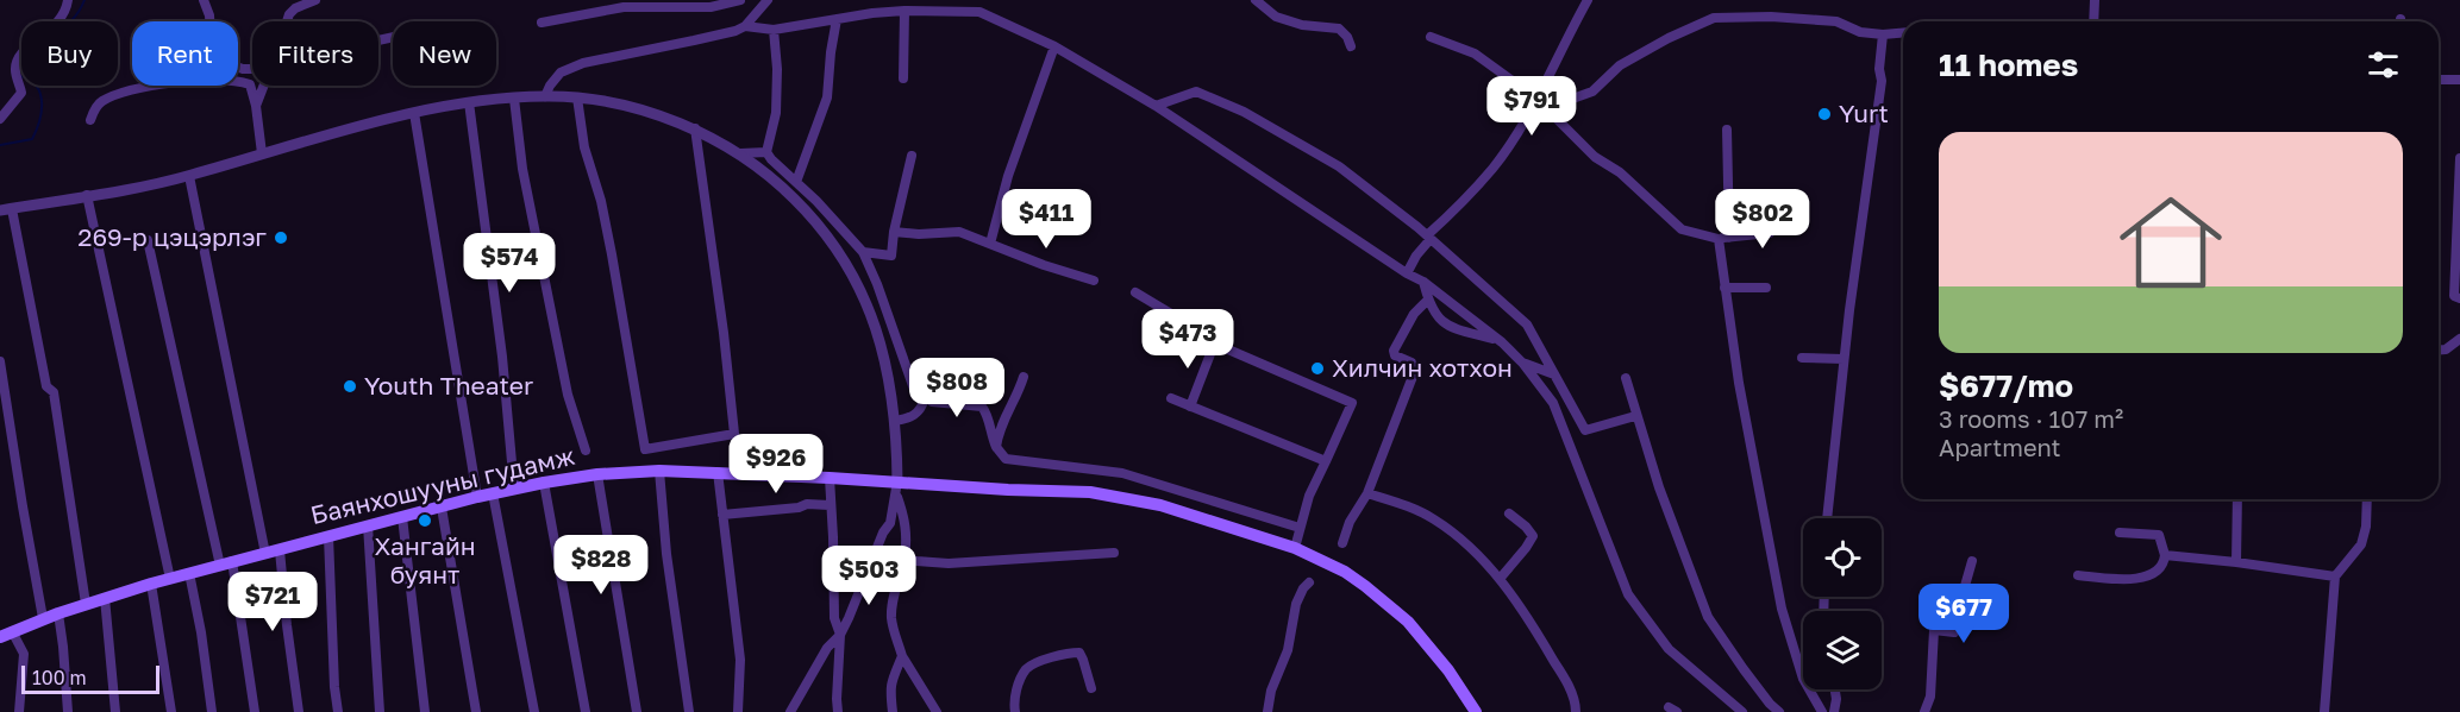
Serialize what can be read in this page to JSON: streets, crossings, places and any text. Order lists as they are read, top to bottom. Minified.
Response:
{"streets":{"main road":["Баянхошууны гудамж"]},"places":["Yurt","269-р цэцэрлэг","Хилчин хотхон","Youth Theater","Хангайн буянт"],"scale_bar":"100 m","page":{"chip":["Buy","Rent","Filters","New"],"heading":"11 homes","price":["$791","$411","$802","$574","$473","$808","$926","$828","$503","$721","$677"],"list":[{"name":"$677/mo","note":"3 rooms · 107 m² · Apartment"}],"scale":"100 m"}}
